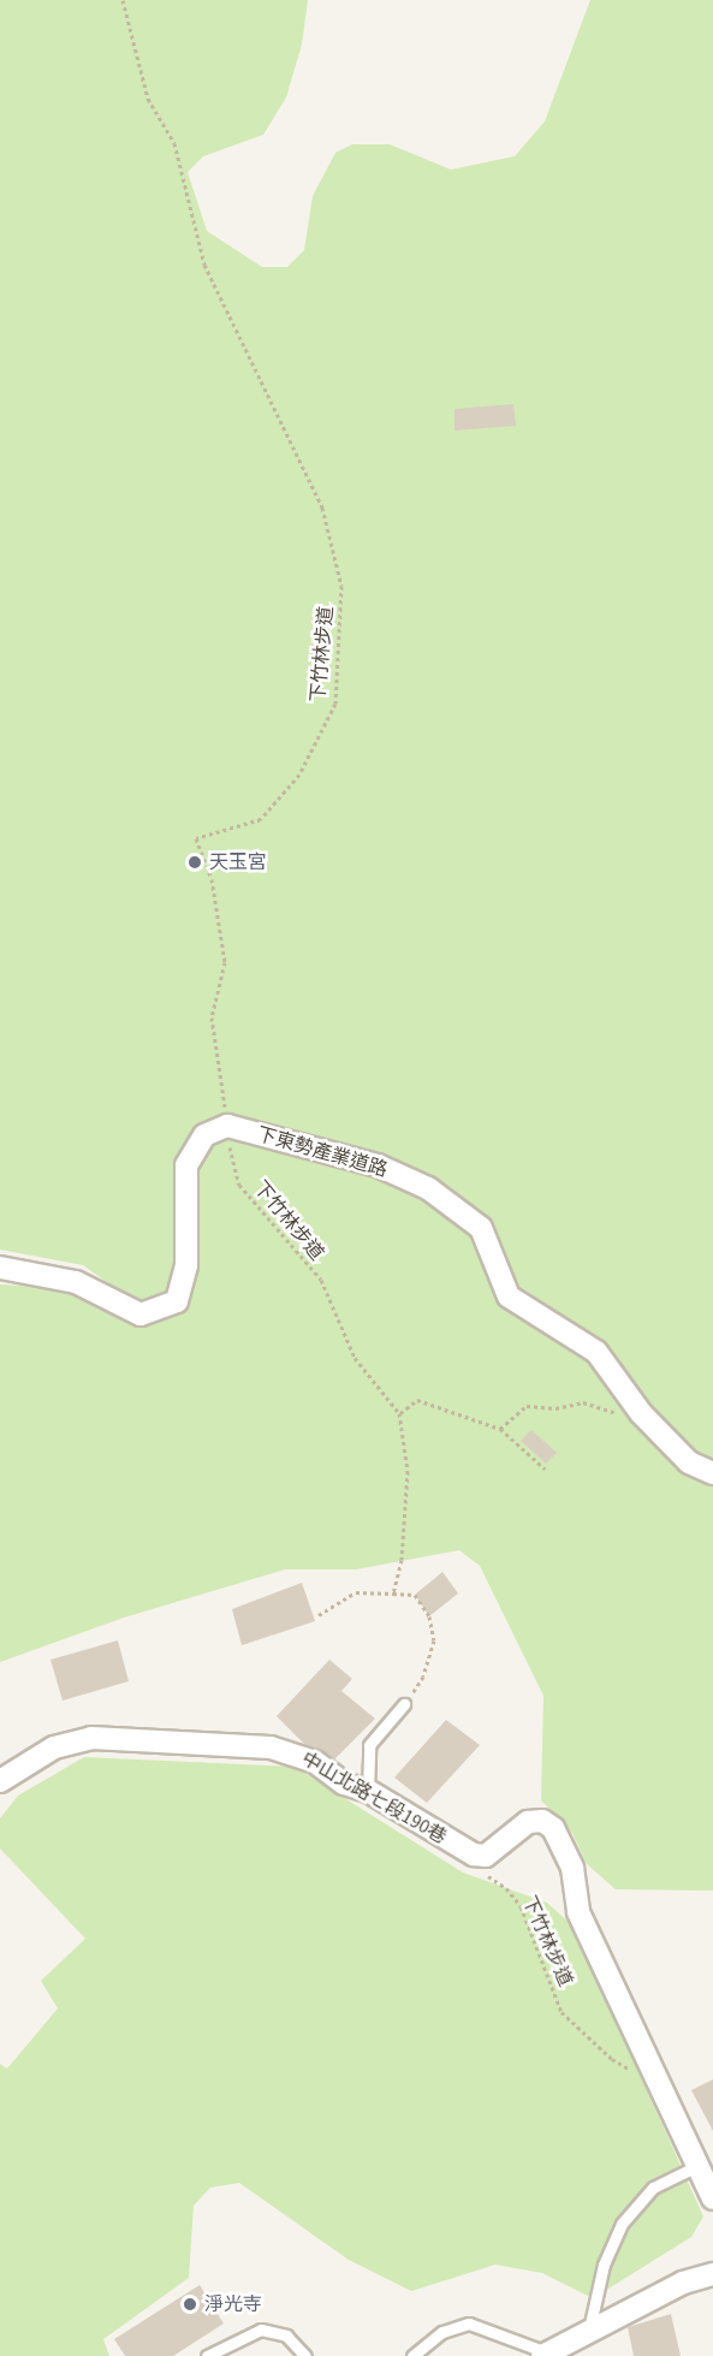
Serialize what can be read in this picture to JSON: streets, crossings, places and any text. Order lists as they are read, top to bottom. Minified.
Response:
{"streets":{"street":["下東勢產業道路","中山北路七段190巷"],"path":["下竹林步道"]},"crossings":[["下竹林步道","下東勢產業道路"]],"places":["天玉宮","淨光寺"]}
